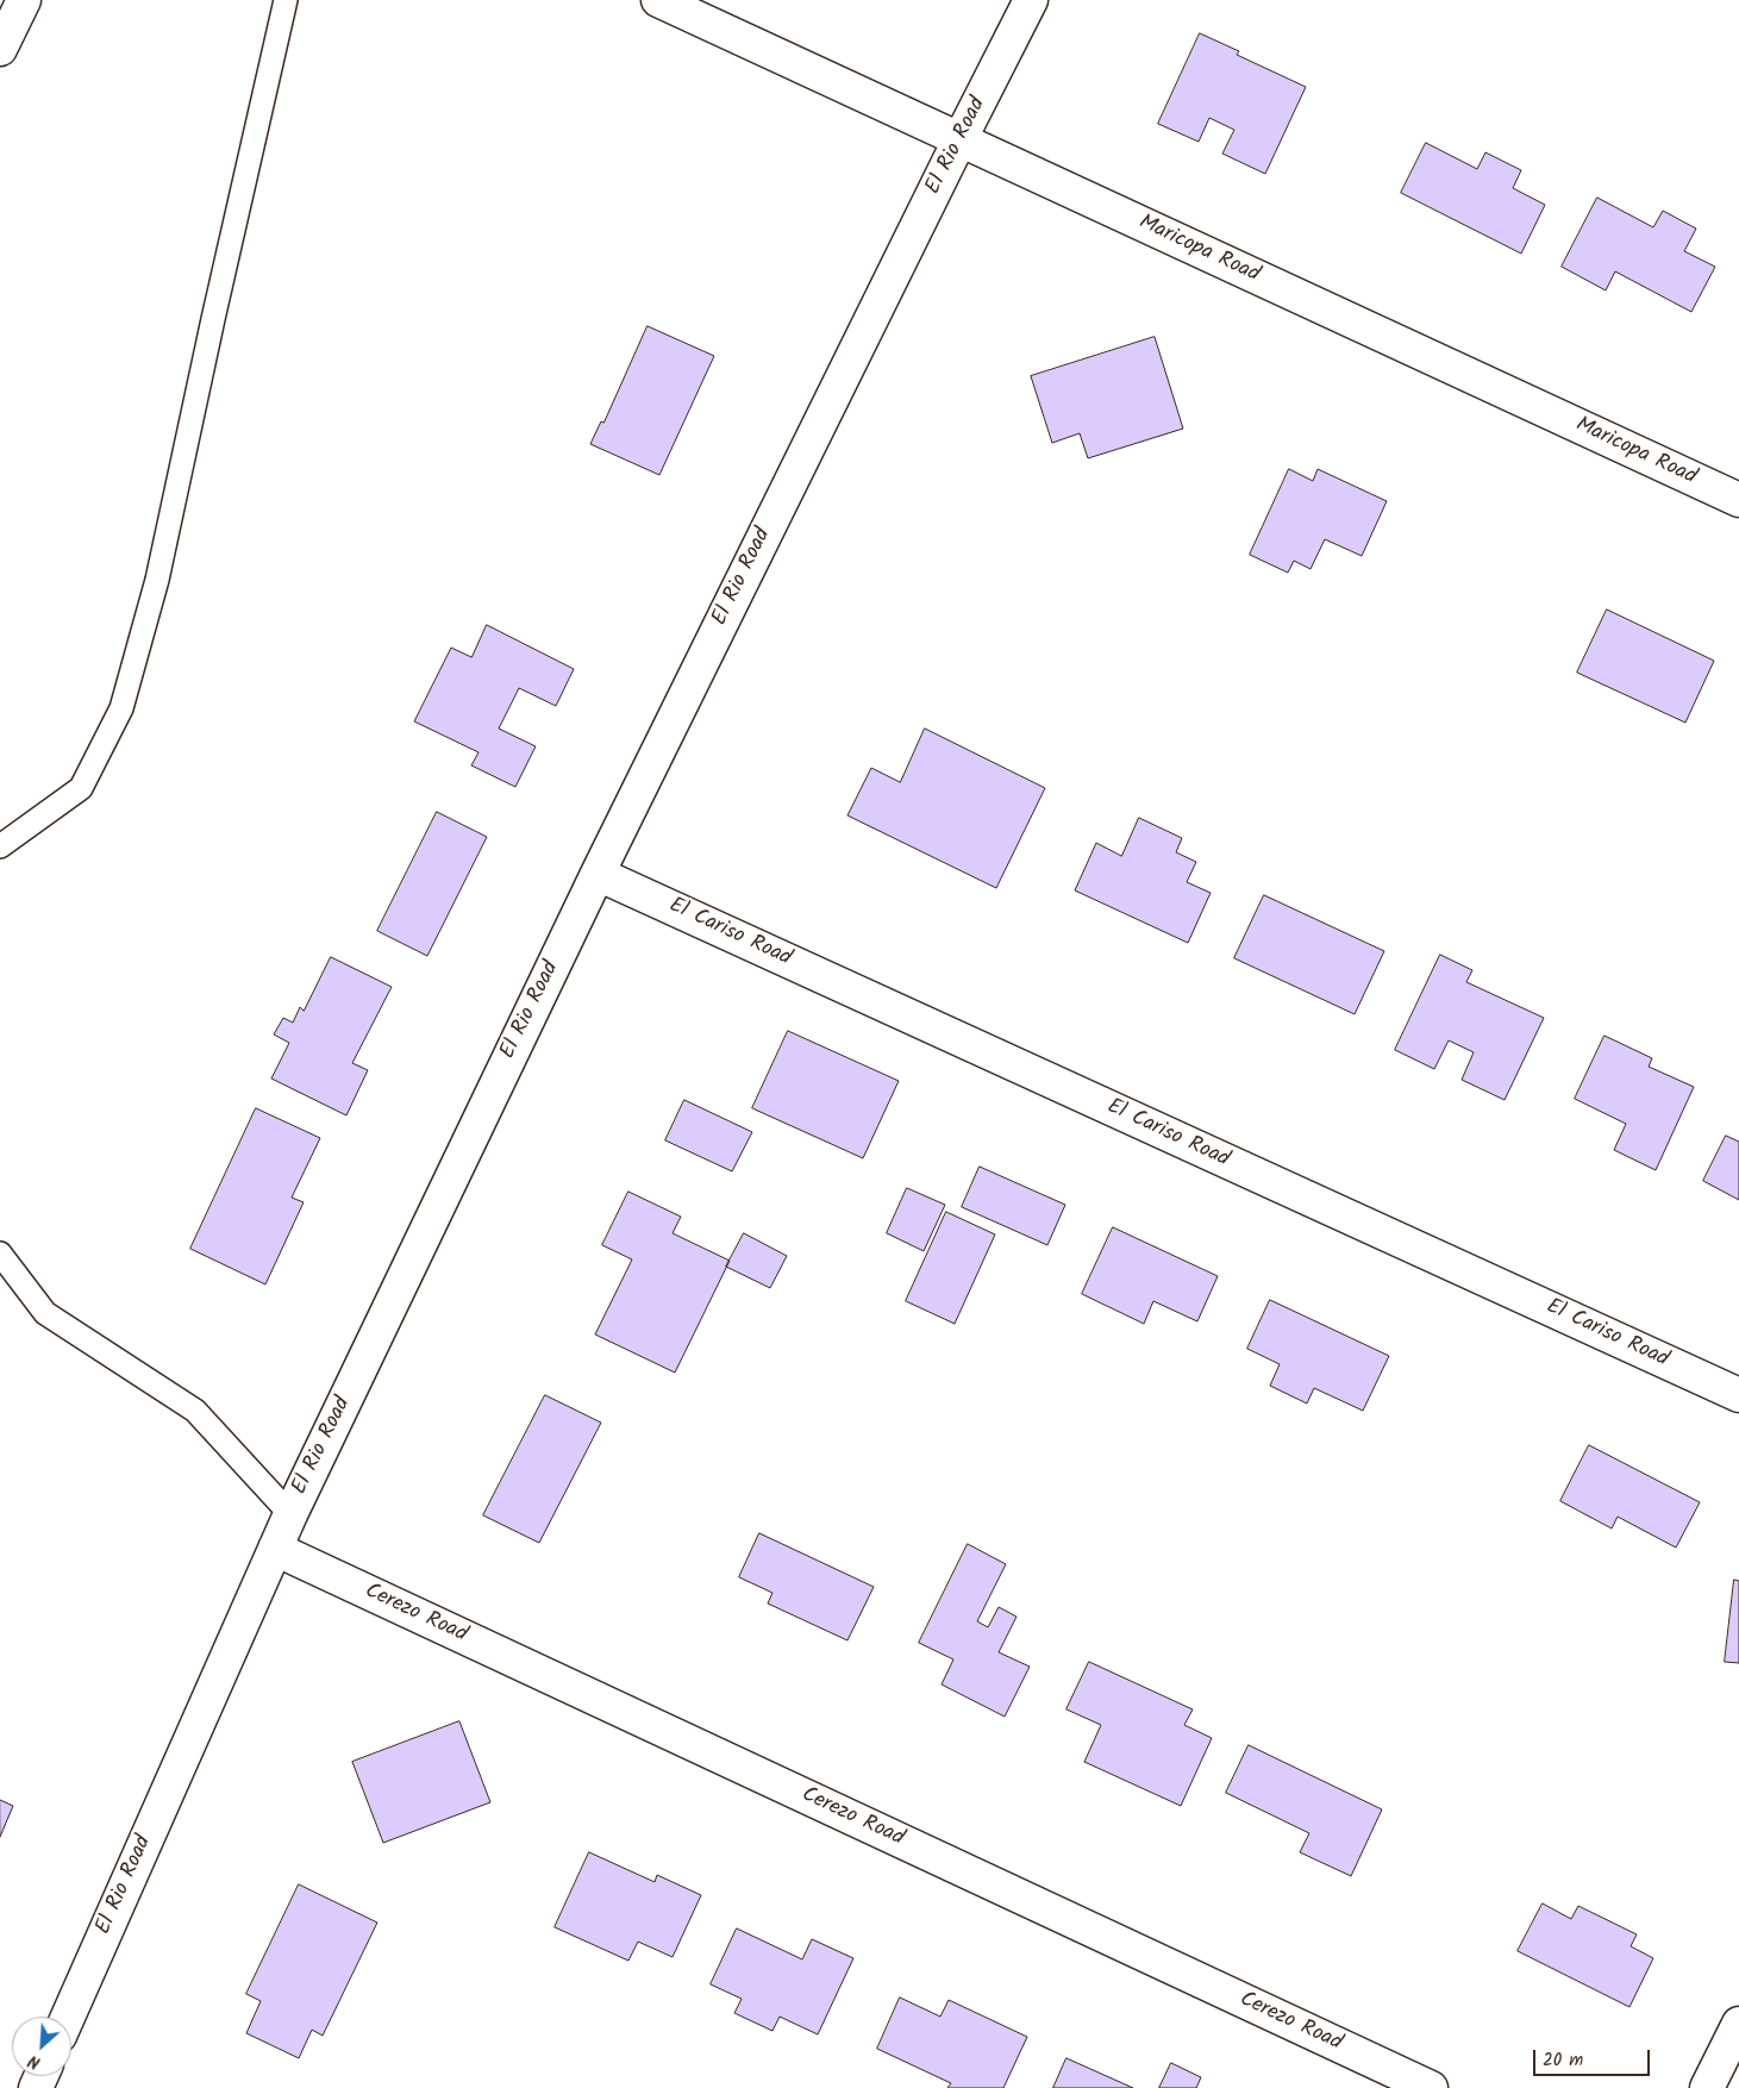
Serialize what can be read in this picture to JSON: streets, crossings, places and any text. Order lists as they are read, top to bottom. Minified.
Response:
{"streets":{"street":["El Rio Road","Maricopa Road","El Cariso Road","Cerezo Road"]},"crossings":[["El Rio Road","Maricopa Road"],["El Rio Road","El Cariso Road"],["El Rio Road","Cerezo Road"]],"scale_bar":"20 m","north":"bottom left"}
